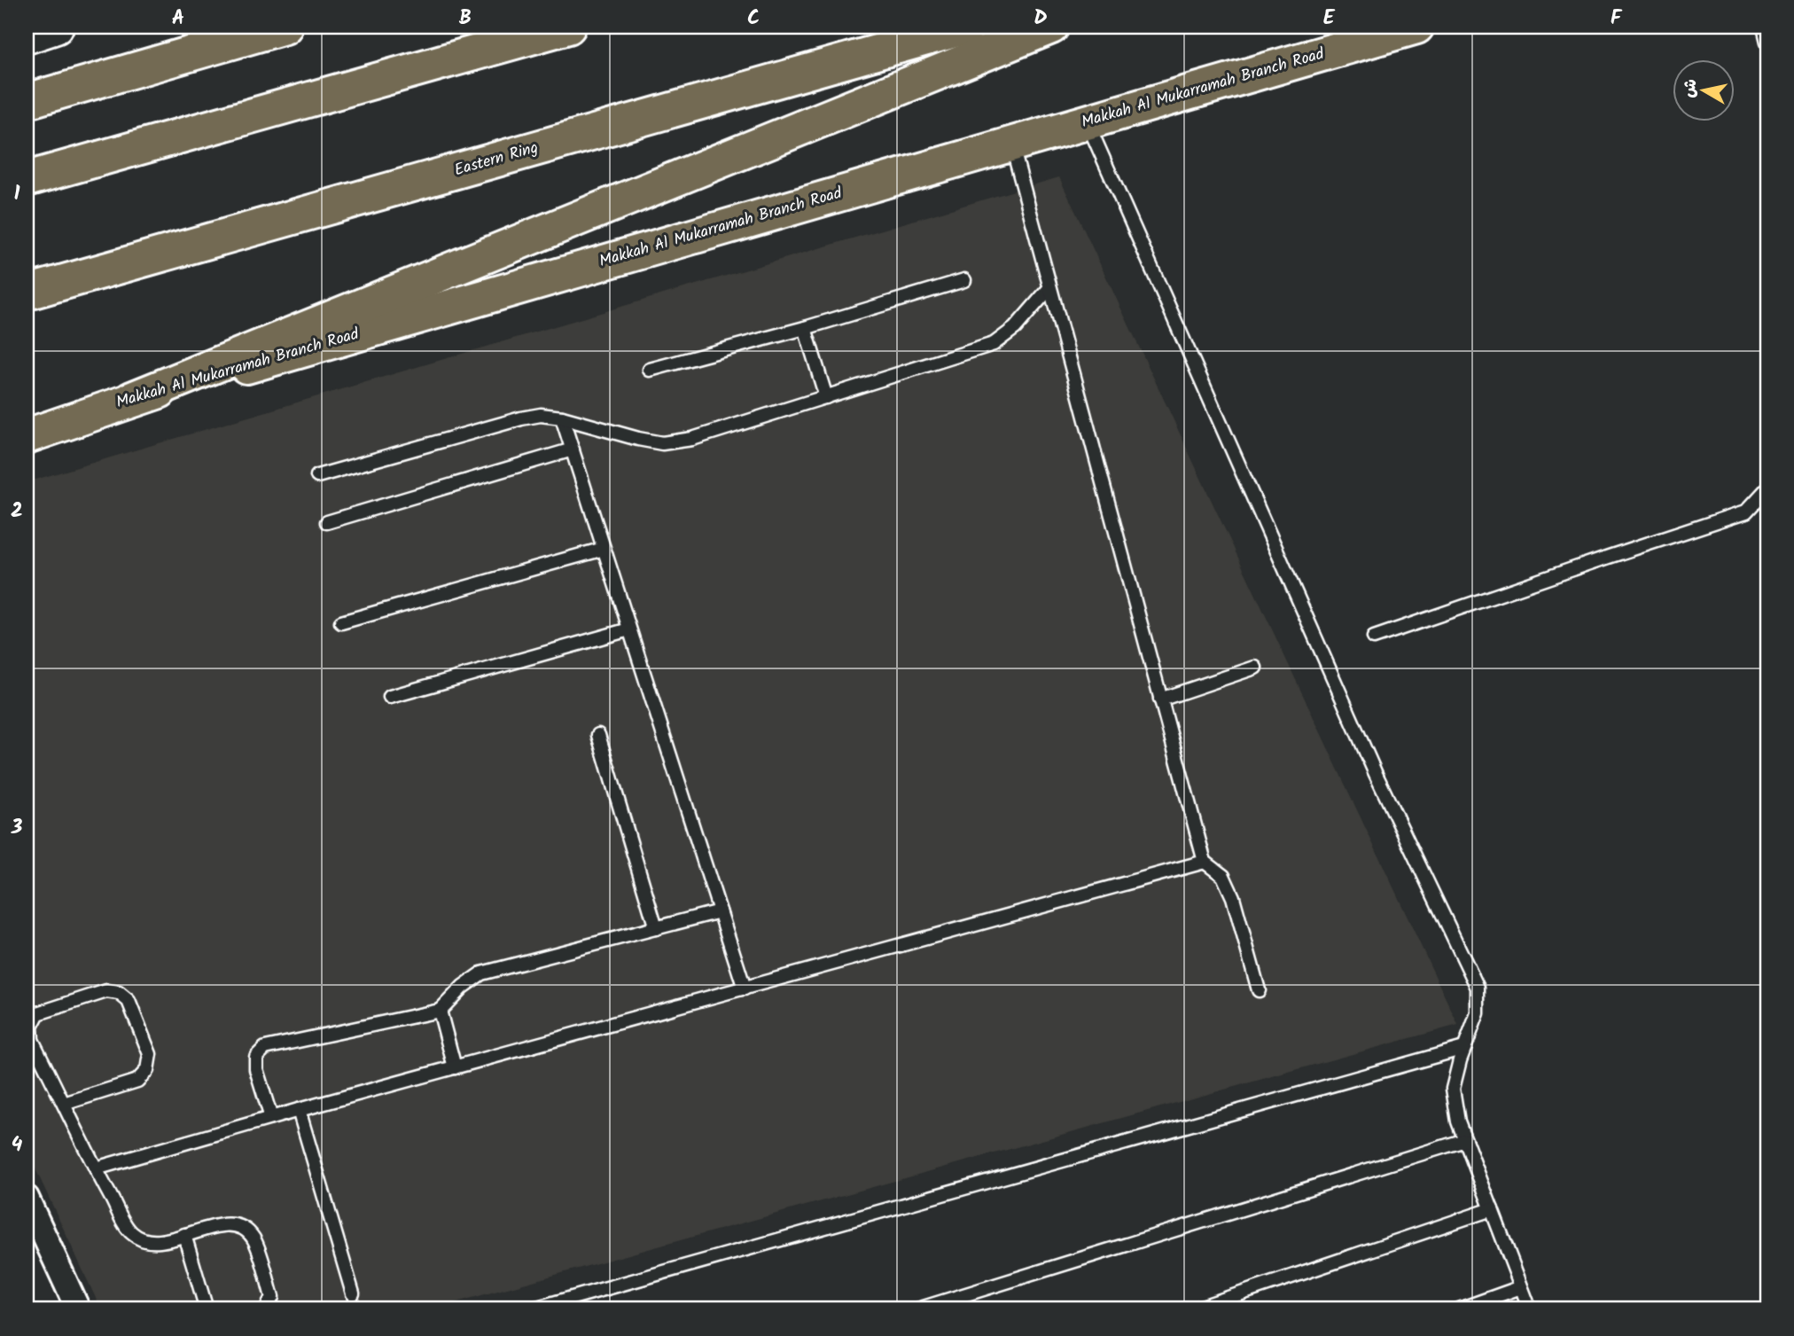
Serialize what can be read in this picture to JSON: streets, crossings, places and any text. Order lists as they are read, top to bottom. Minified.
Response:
{"streets":{"main road":["Makkah Al Mukarramah Branch Road","Eastern Ring"]},"north":"left","grid":{"columns":["A","B","C","D","E","F"],"rows":["1","2","3","4"]}}
